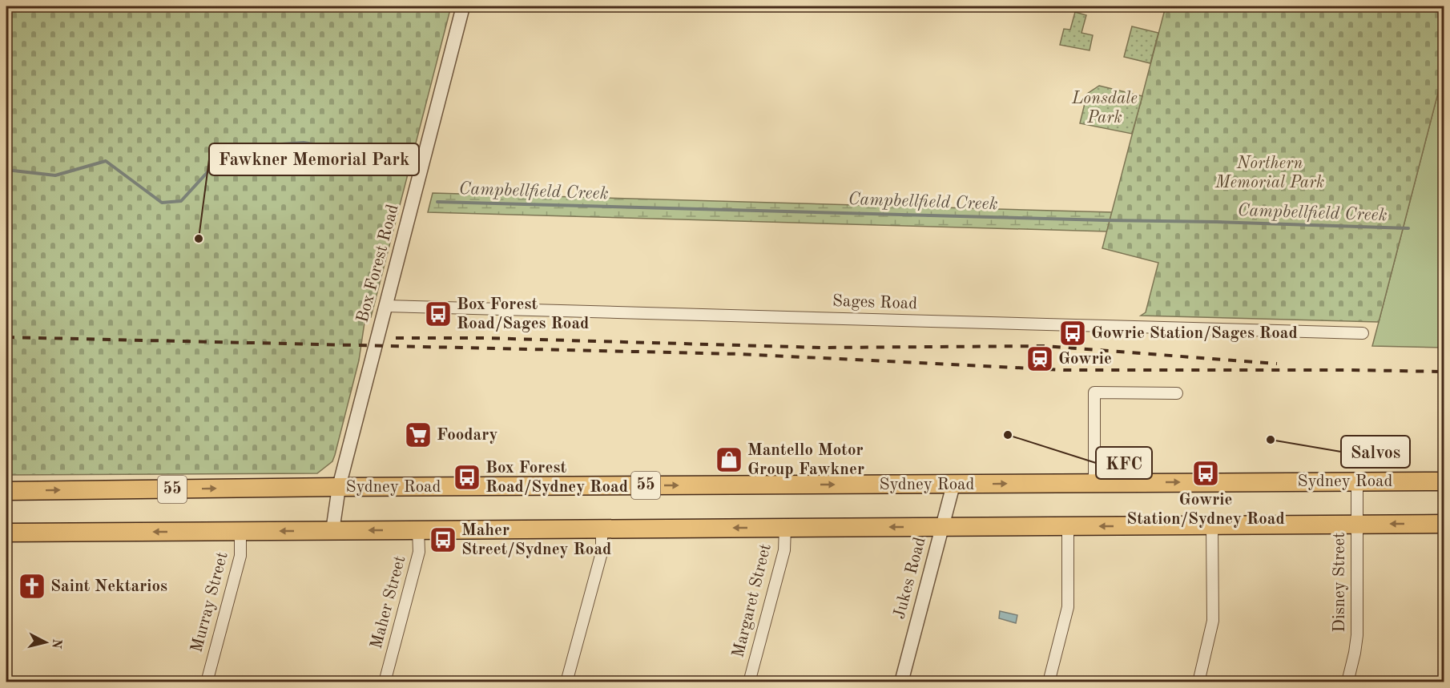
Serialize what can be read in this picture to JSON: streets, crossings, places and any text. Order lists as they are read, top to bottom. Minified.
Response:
{"streets":{"highway":["Sydney Road","55"],"street":["Box Forest Road","Sages Road","Jukes Road","Disney Street","Margaret Street","Murray Street","Maher Street"]},"crossings":[["Box Forest Road","Sages Road"],["Box Forest Road","Sydney Road"],["Sydney Road","Jukes Road"],["Sydney Road","Disney Street"]],"water":["Campbellfield Creek"],"parks":["Lonsdale Park","Northern Memorial Park"],"places":{"other":["Fawkner Memorial Park","KFC","Salvos"],"bus stop":["Box Forest Road/Sages Road","Gowrie Station/Sages Road","Gowrie Station/Sydney Road","Box Forest Road/Sydney Road","Maher Street/Sydney Road"],"station":["Gowrie"],"supermarket":["Foodary"],"shop":["Mantello Motor Group Fawkner"],"church":["Saint Nektarios"]},"north":"right"}
